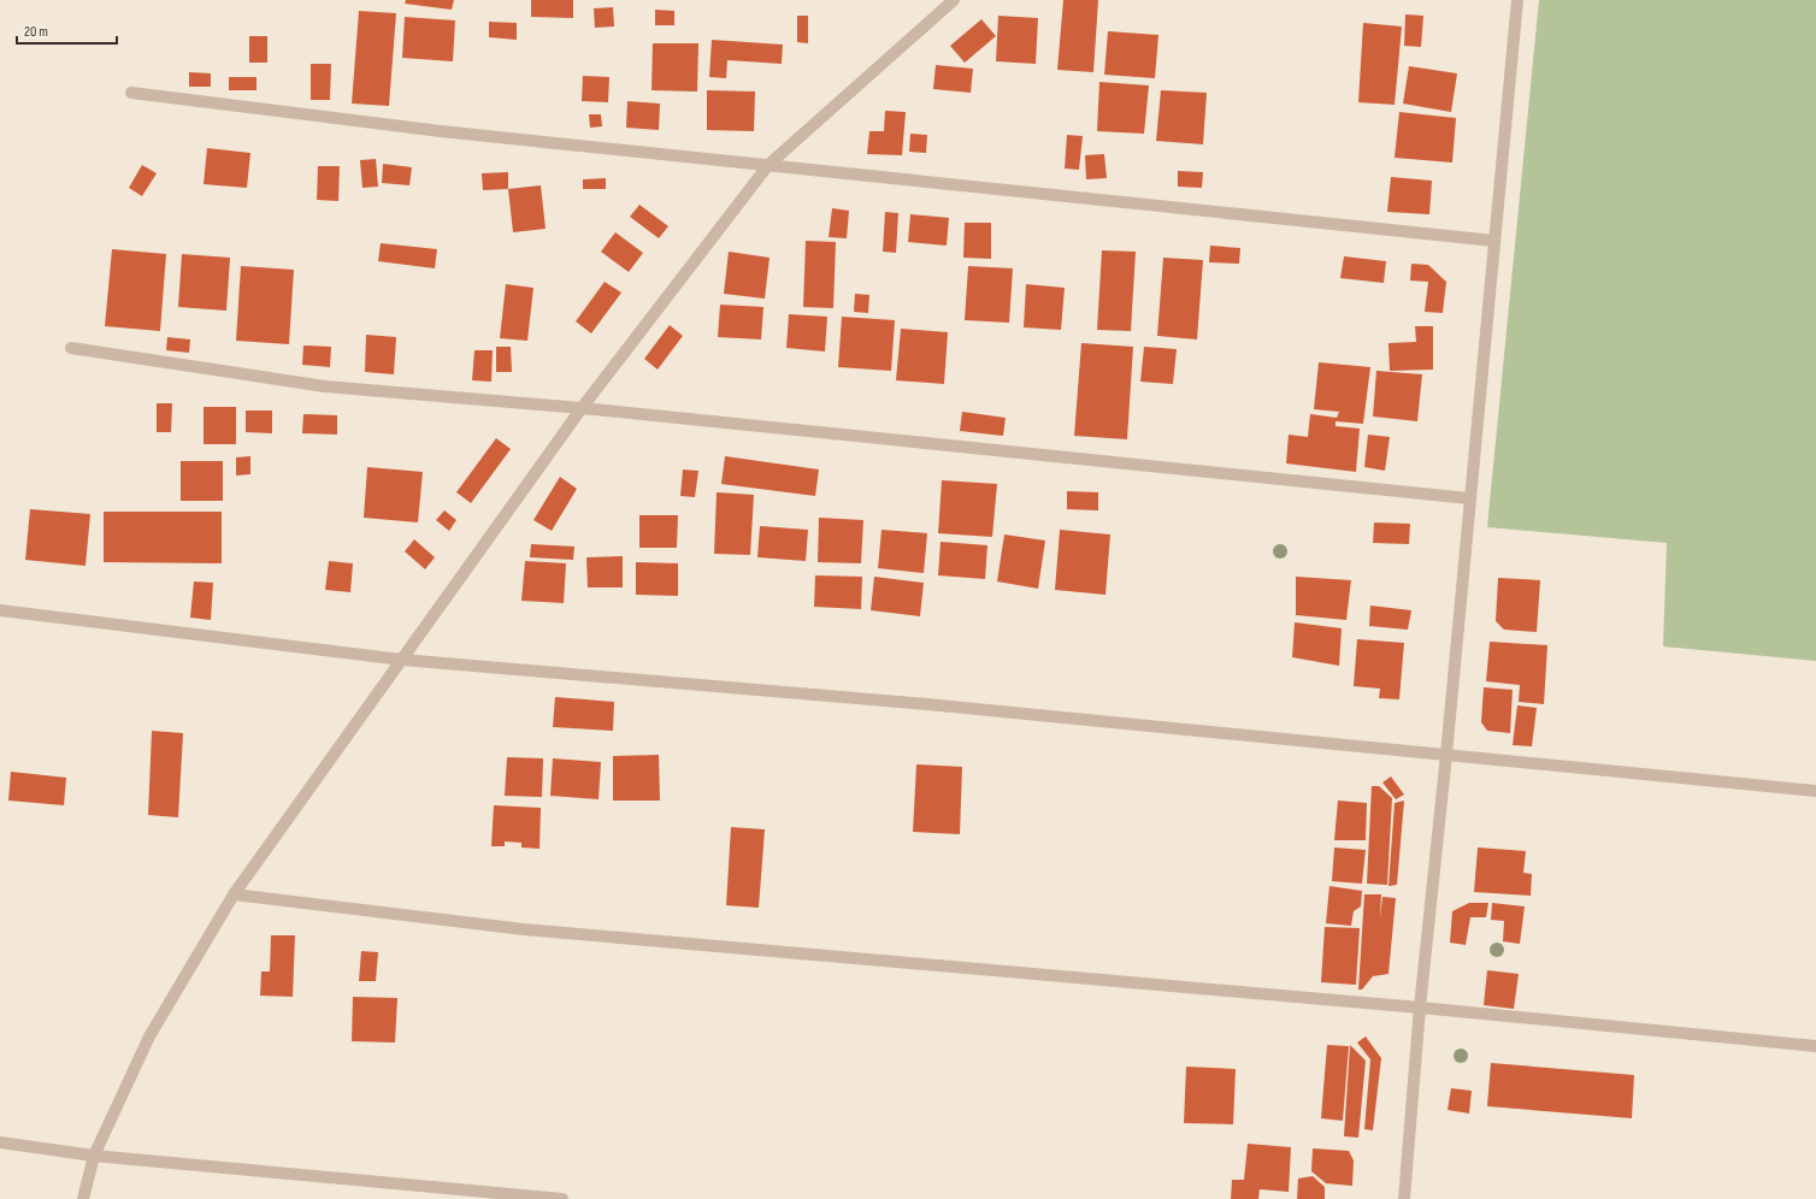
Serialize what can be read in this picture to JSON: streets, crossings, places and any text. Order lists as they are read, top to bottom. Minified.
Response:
{"scale_bar":"20 m"}
